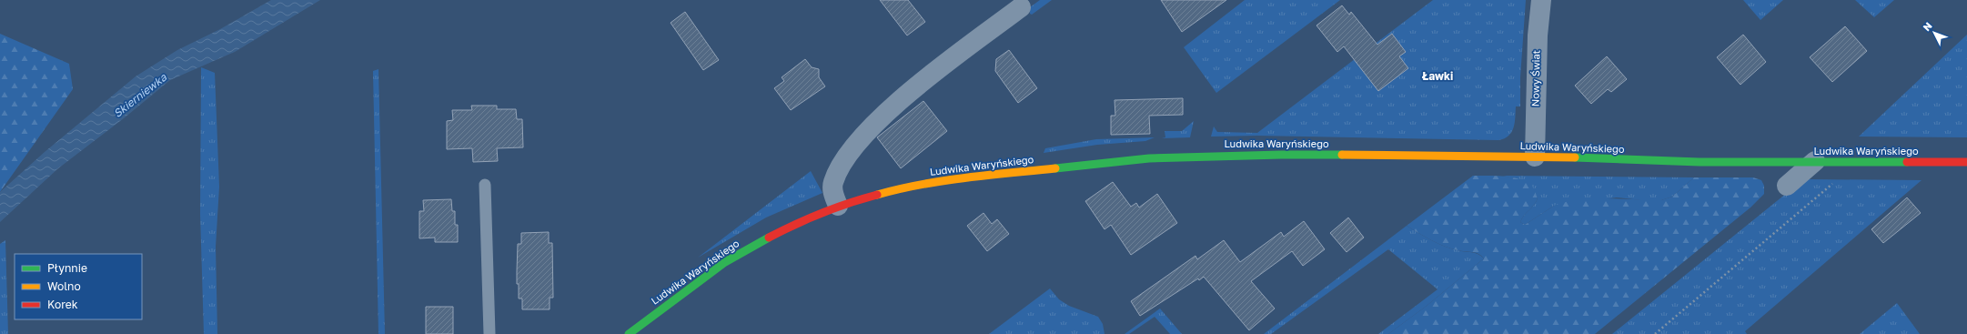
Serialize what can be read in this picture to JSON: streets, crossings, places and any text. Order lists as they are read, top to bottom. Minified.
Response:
{"streets":{"street":["Nowy Świat","Ludwika Waryńskiego"]},"crossings":[["Nowy Świat","Ludwika Waryńskiego"]],"districts":["Ławki"],"water":["Skierniewka"],"legend":["Płynnie","Wolno","Korek"],"north":"top left"}
